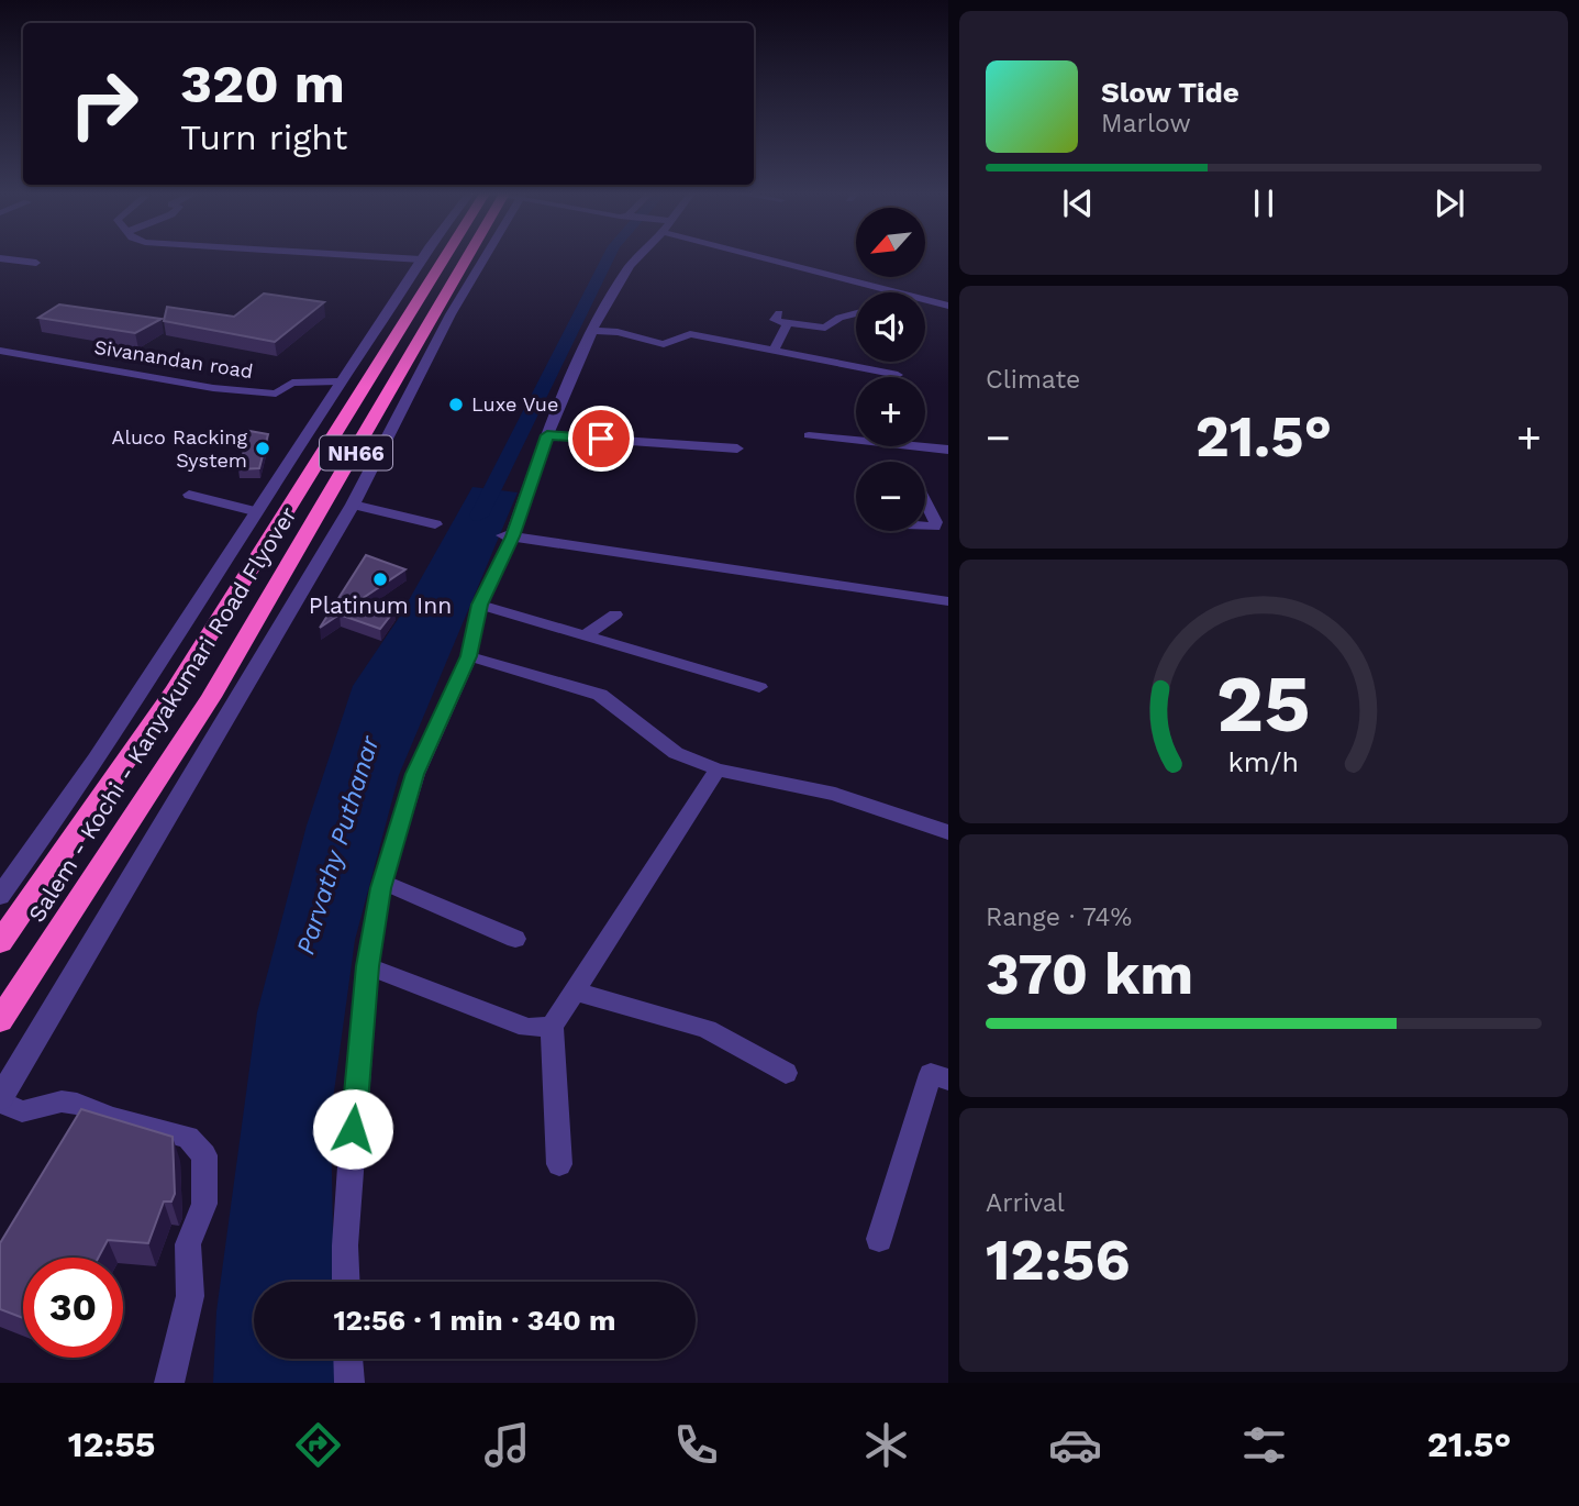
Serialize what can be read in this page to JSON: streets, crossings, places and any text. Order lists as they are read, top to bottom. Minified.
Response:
{"streets":{"highway":["NH66","Salem - Kochi - Kanyakumari Road Flyover"],"street":["Sivanandan road"]},"water":["Parvathy Puthanar"],"places":["Luxe Vue","Aluco Racking System","Platinum Inn"],"north":"bottom left","page":{"turn":["320 m","Turn right"],"song":["Slow Tide","Marlow"],"map_buttons":["+","−"],"tile":["Climate",["Range · 74%","370 km"],["Arrival","12:56"]],"heat":["−","21.5°","+"],"limit":"30","trip":"12:56 · 1 min · 340 m","tabs":["12:55","21.5°"],"gauge":["25","km/h"]}}
